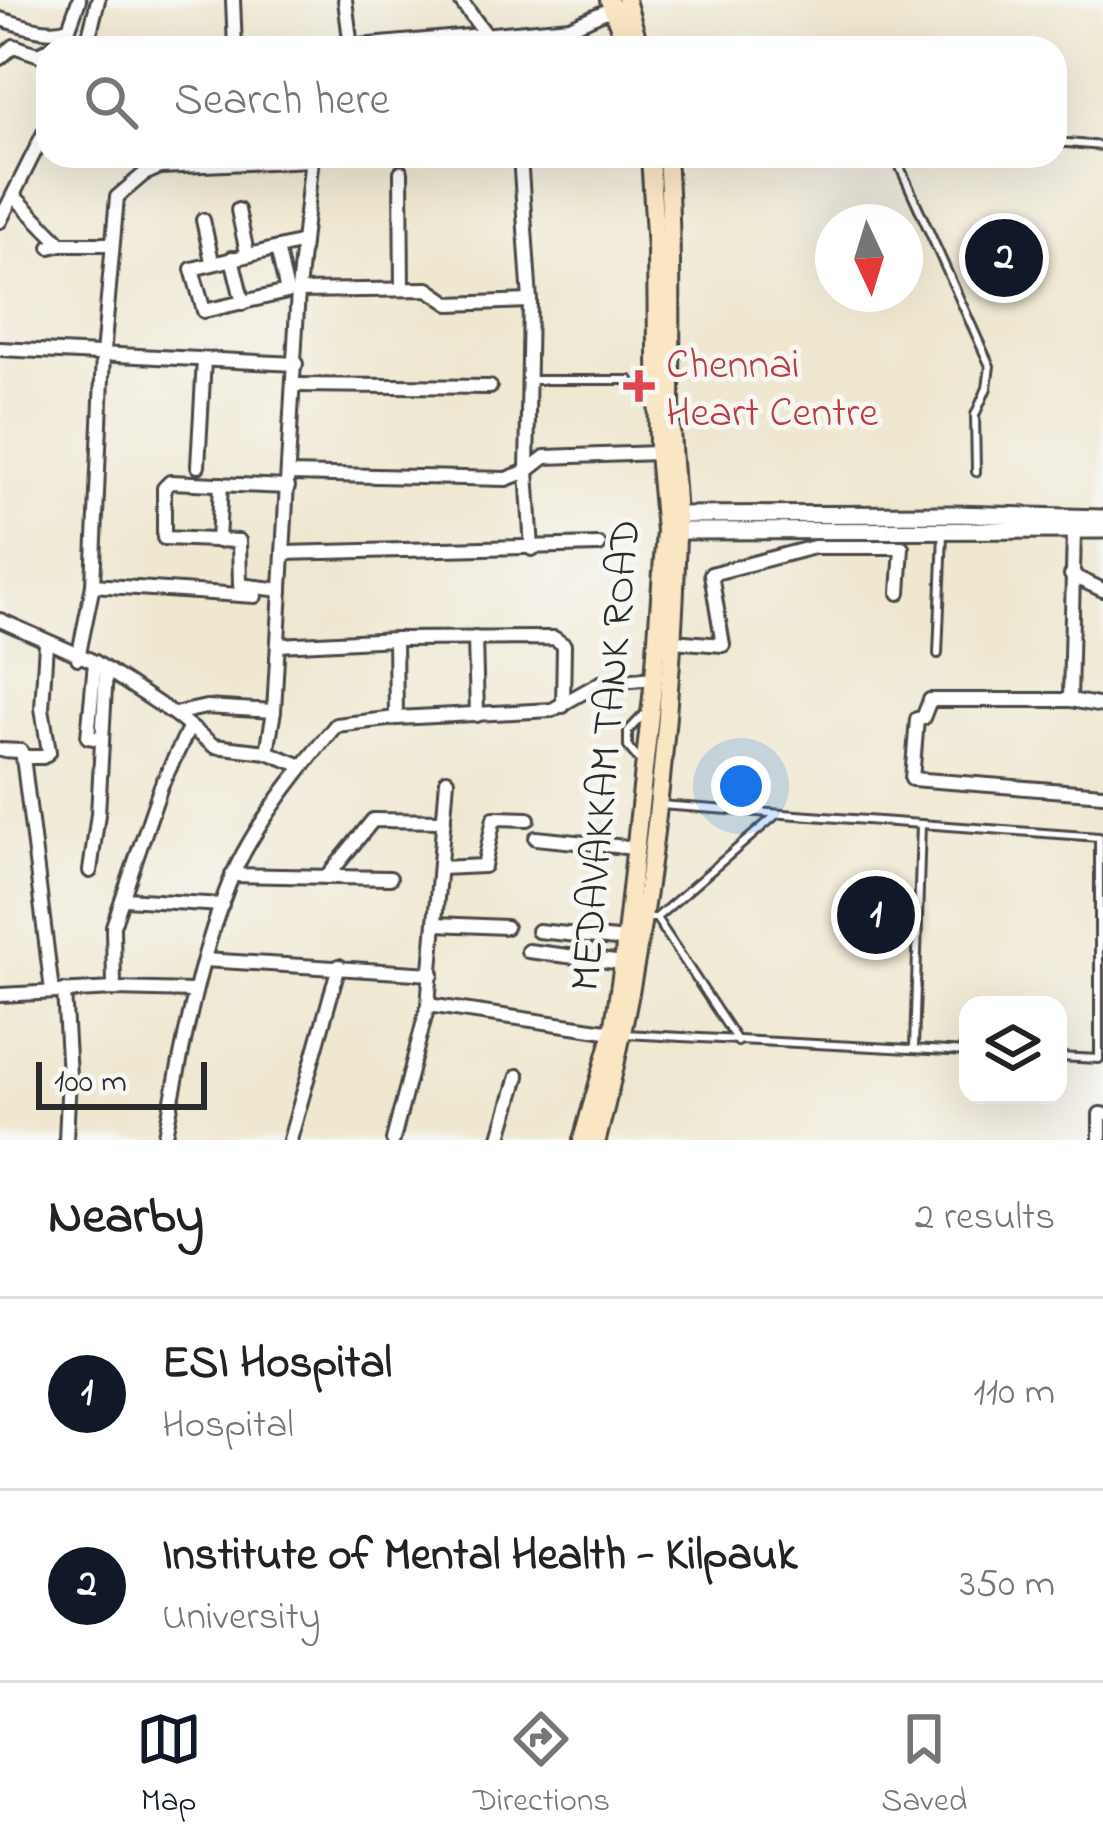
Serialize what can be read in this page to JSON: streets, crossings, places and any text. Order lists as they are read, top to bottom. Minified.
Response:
{"streets":{"main road":["MEDAVAKKAM TANK ROAD"]},"places":{"health":["Chennai Heart Centre"]},"scale_bar":"100 m","north":"bottom","page":{"search":"Search here","pins":["2","1"],"scale":"100 m","heading":["Nearby","2 results"],"list":[{"mark":"1","name":"ESI Hospital","note":"Hospital","value":"110 m"},{"mark":"2","name":"Institute of Mental Health - Kilpauk","note":"University","value":"350 m"}],"nav":["Map","Directions","Saved"]}}
